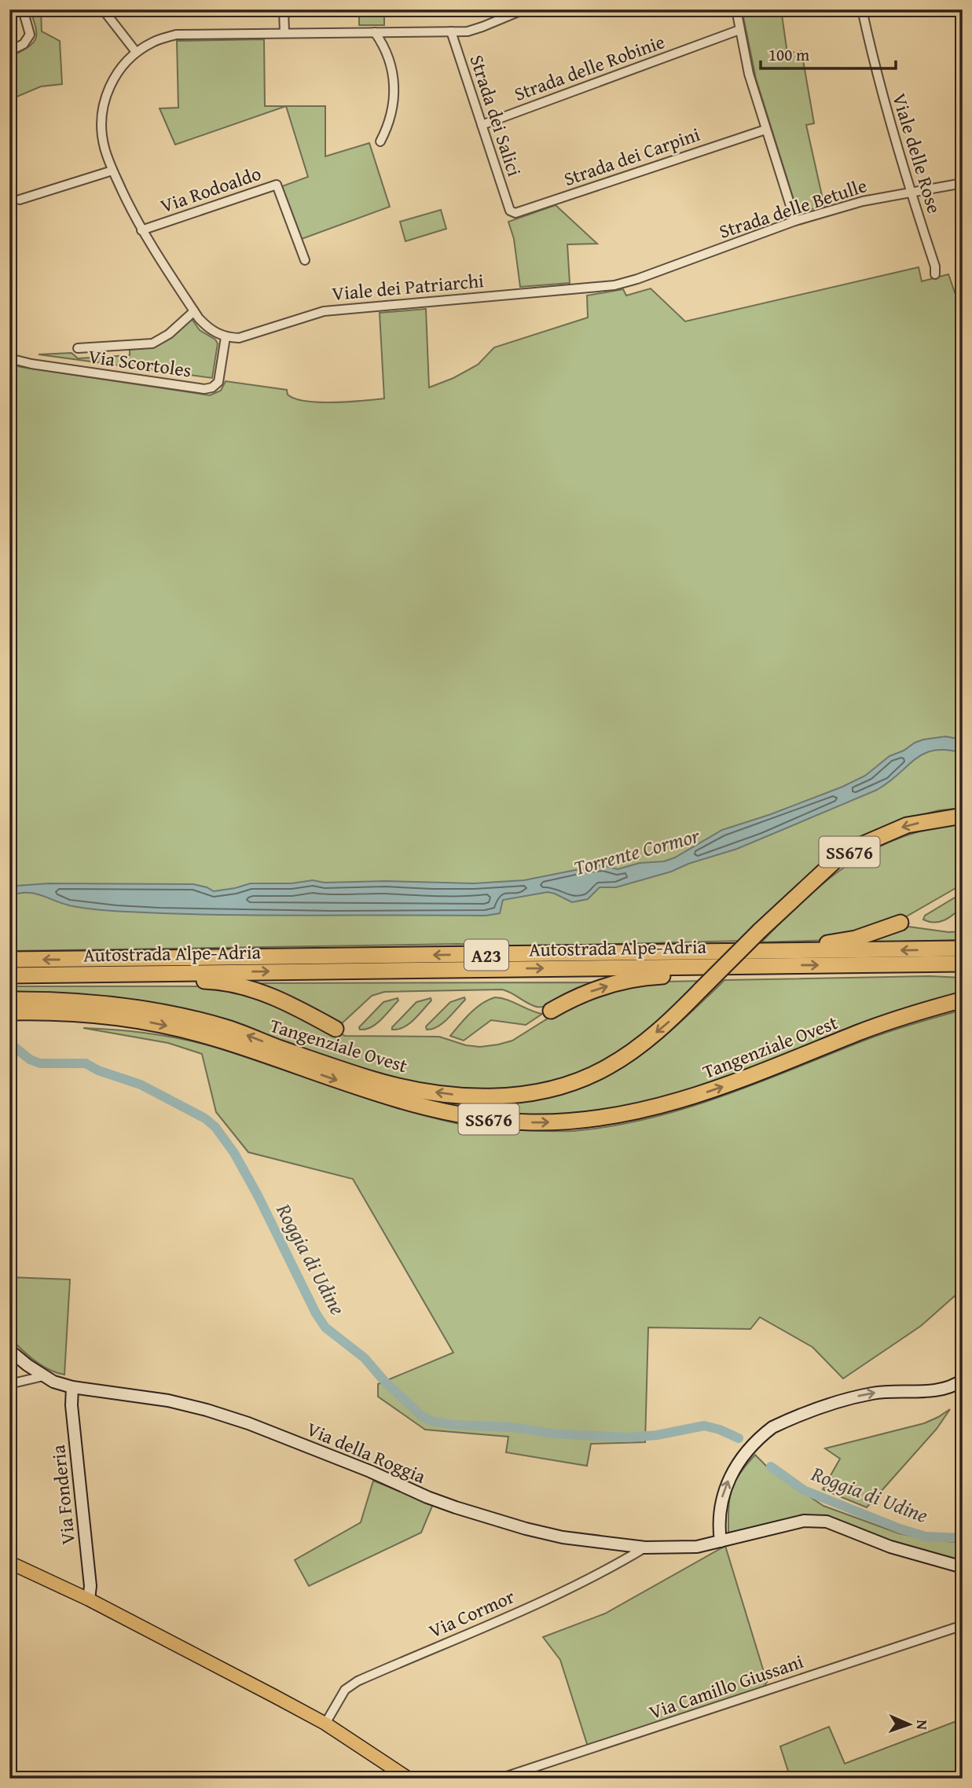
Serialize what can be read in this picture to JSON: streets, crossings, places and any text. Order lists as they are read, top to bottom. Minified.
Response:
{"streets":{"highway":["SS676","Autostrada Alpe-Adria","A23","Tangenziale Ovest"],"street":["Strada delle Robinie","Strada dei Salici","Viale delle Rose","Strada dei Carpini","Via Rodoaldo","Strada delle Betulle","Viale dei Patriarchi","Via Scortoles","Via della Roggia","Via Fonderia","Via Cormor","Via Camillo Giussani"]},"crossings":[["Strada delle Robinie","Strada dei Salici"],["Strada dei Salici","Strada dei Carpini"],["Viale delle Rose","Strada delle Betulle"],["Strada delle Betulle","Viale dei Patriarchi"],["Viale dei Patriarchi","Via Scortoles"],["Via della Roggia","Via Fonderia"],["Via della Roggia","Via Cormor"]],"water":["Torrente Cormor","Roggia di Udine"],"scale_bar":"100 m","north":"right"}
